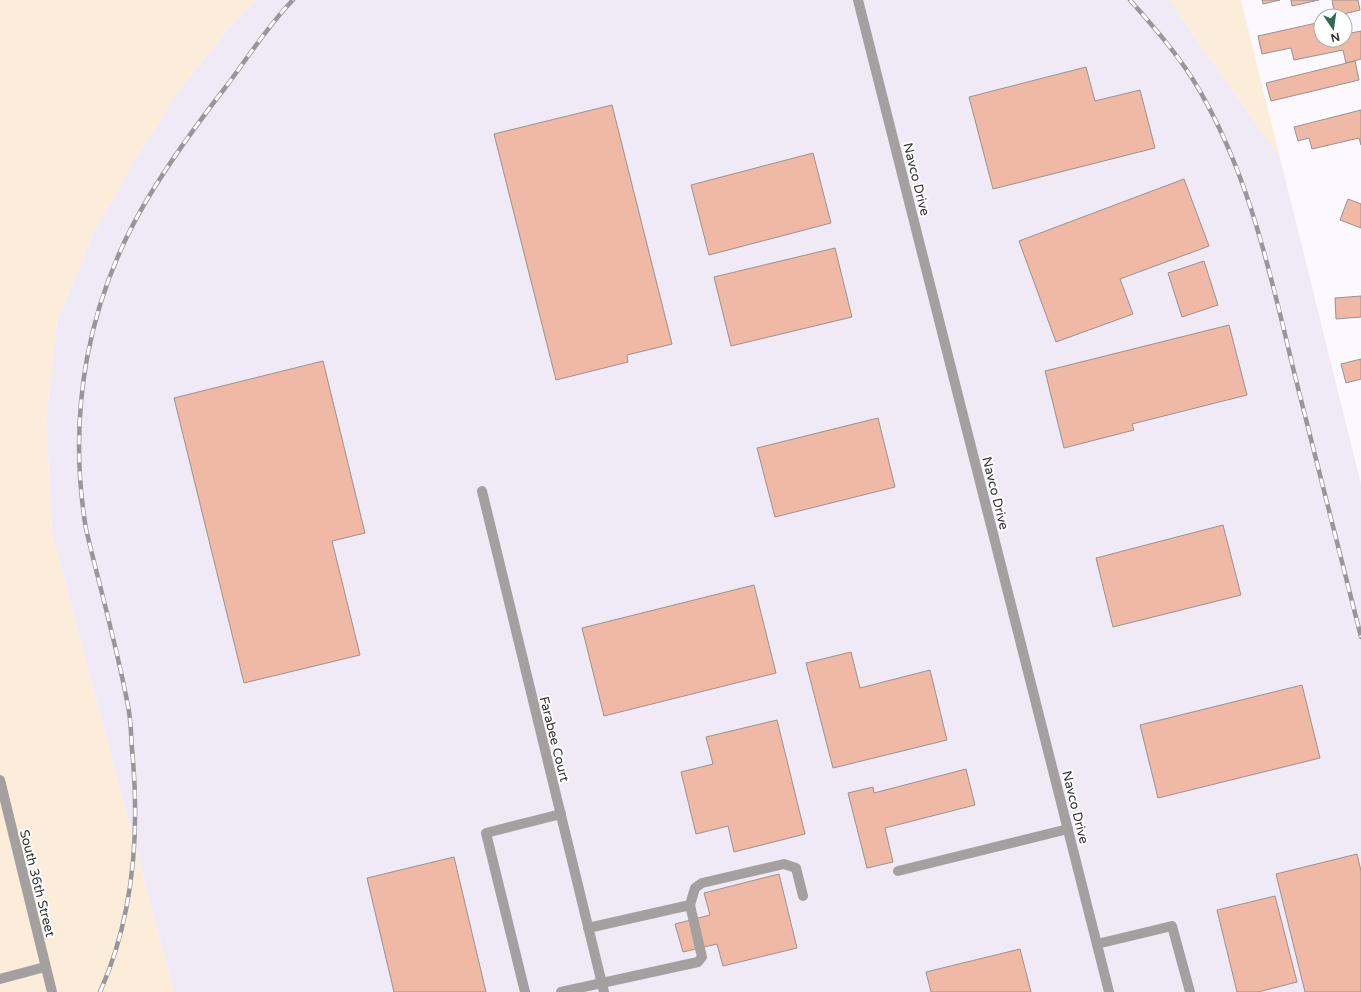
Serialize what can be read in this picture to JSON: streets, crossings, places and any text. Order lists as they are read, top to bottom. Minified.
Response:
{"streets":{"street":["Navco Drive","Farabee Court","South 36th Street"]},"north":"bottom"}
